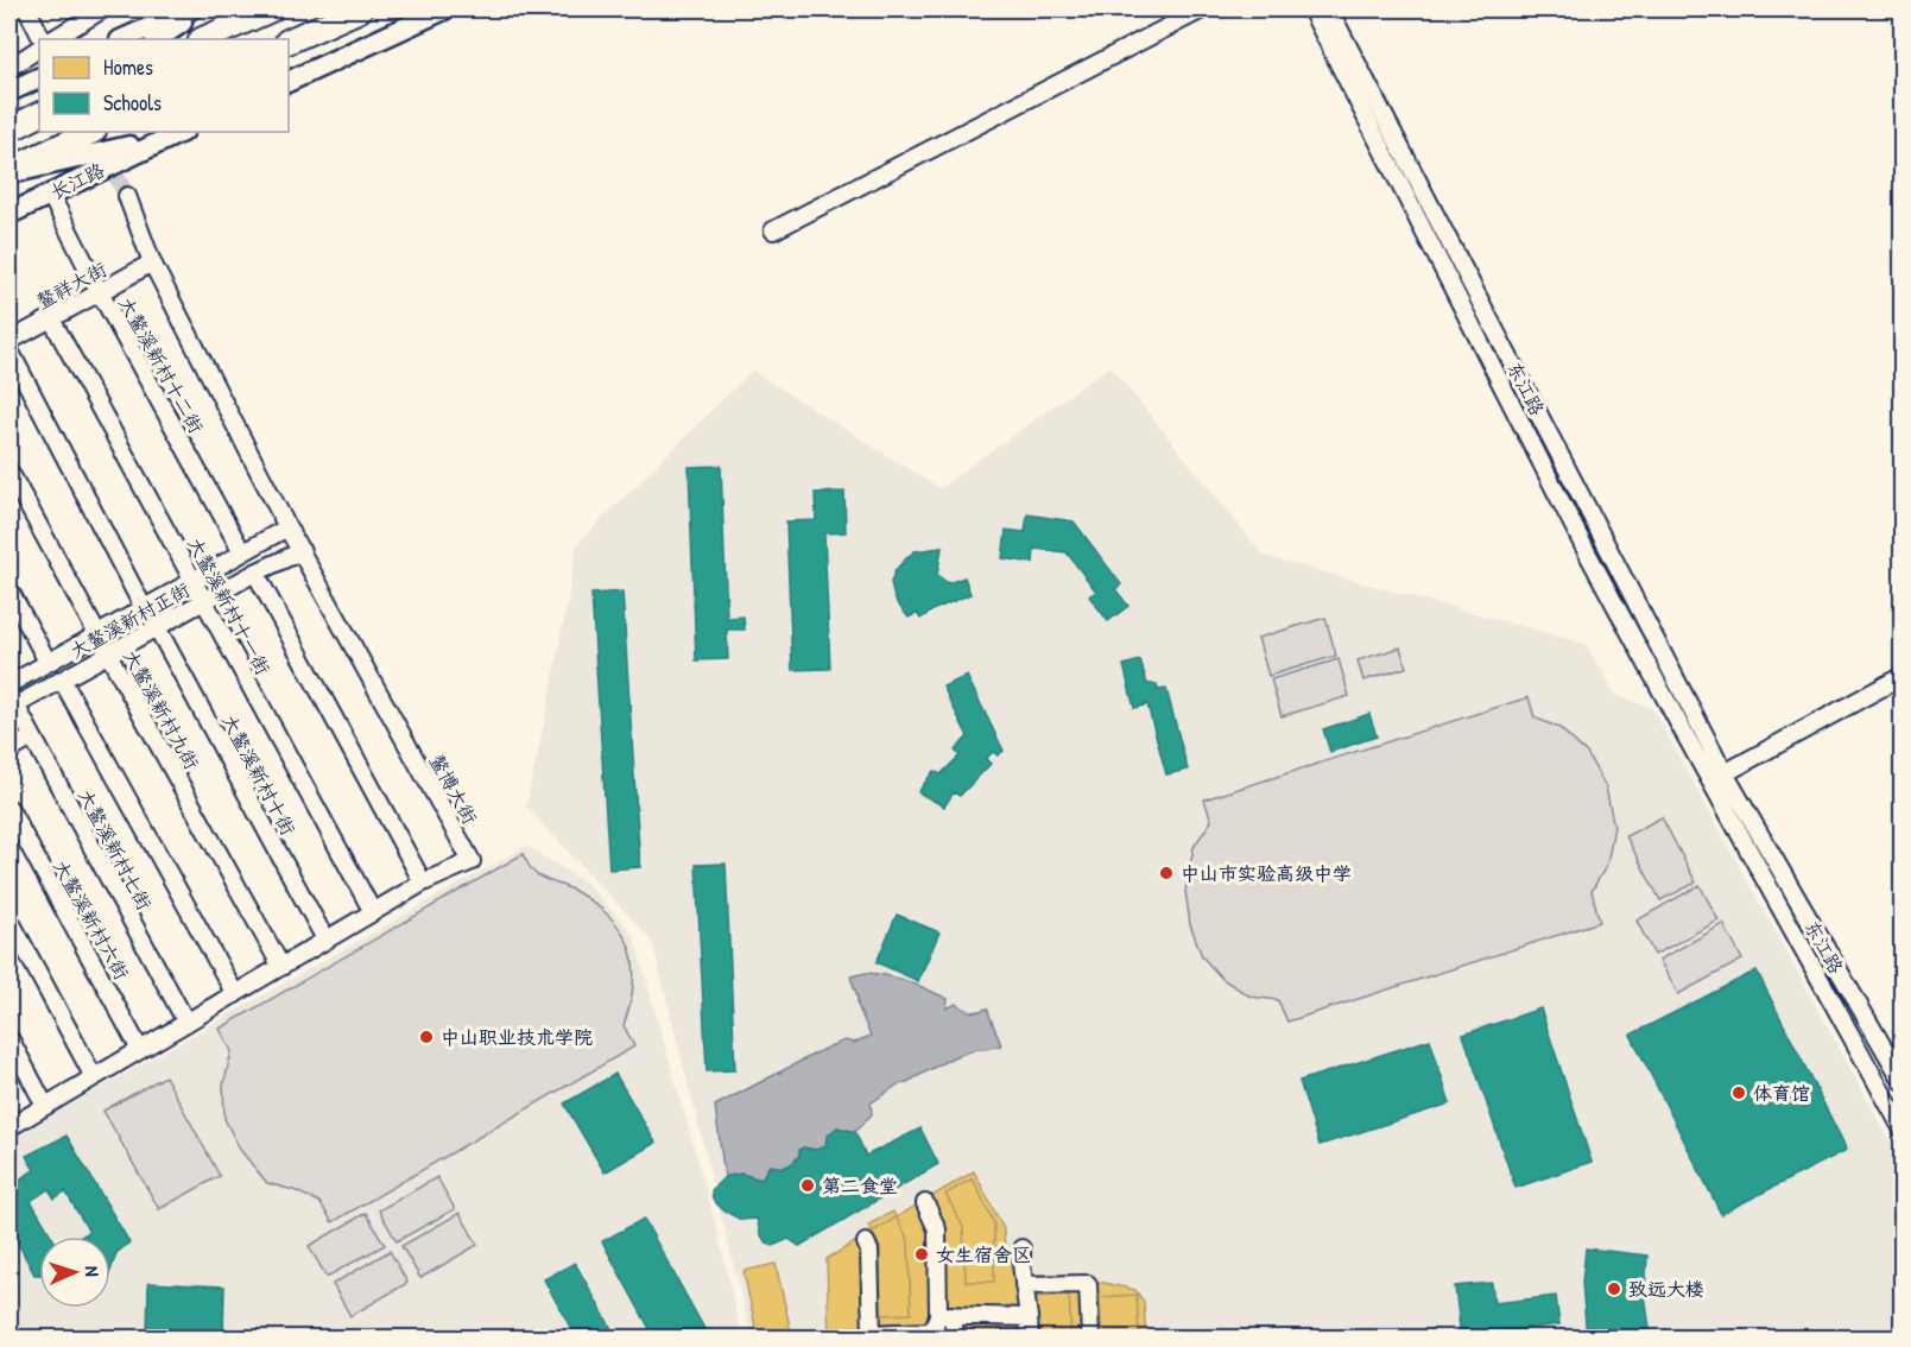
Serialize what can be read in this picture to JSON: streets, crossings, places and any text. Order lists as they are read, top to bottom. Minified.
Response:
{"streets":{"highway":["长江路"],"street":["鳌祥大街","大鳌溪新村十二街","东江路","大鳌溪新村十一街","大鳌溪新村正街","大鳌溪新村九街","大鳌溪新村十街","鳌博大街","大鳌溪新村七街","大鳌溪新村六街"]},"crossings":[["长江路","大鳌溪新村十二街"],["鳌祥大街","大鳌溪新村十二街"],["鳌祥大街","大鳌溪新村十一街"],["鳌祥大街","鳌博大街"],["大鳌溪新村十二街","大鳌溪新村正街"],["大鳌溪新村十一街","大鳌溪新村正街"],["大鳌溪新村十一街","鳌博大街"],["大鳌溪新村正街","大鳌溪新村九街"],["大鳌溪新村正街","大鳌溪新村十街"],["大鳌溪新村正街","鳌博大街"],["大鳌溪新村正街","大鳌溪新村七街"],["大鳌溪新村九街","鳌博大街"],["大鳌溪新村十街","鳌博大街"],["鳌博大街","大鳌溪新村七街"],["鳌博大街","大鳌溪新村六街"]],"places":["中山市实验高级中学","中山职业技术学院","体育馆","第二食堂","女生宿舍区","致远大楼"],"legend":["Homes","Schools"],"north":"right"}
